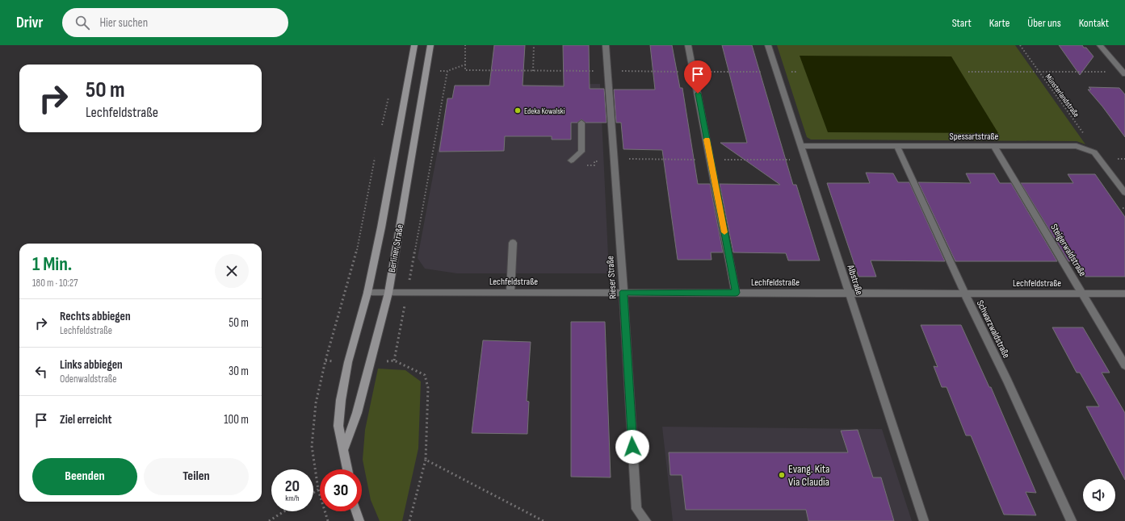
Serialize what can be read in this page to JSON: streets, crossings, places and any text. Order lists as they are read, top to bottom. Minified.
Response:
{"streets":{"street":["Spessartstraße","Berliner Straße","Steigerwaldstraße","Rieser Straße","Albstraße","Lechfeldstraße","Schwarzwaldstraße"],"path":["Münsterlandstraße"]},"crossings":[["Münsterlandstraße","Spessartstraße"],["Spessartstraße","Steigerwaldstraße"],["Spessartstraße","Albstraße"],["Spessartstraße","Schwarzwaldstraße"],["Berliner Straße","Lechfeldstraße"],["Steigerwaldstraße","Lechfeldstraße"],["Rieser Straße","Lechfeldstraße"],["Albstraße","Lechfeldstraße"],["Lechfeldstraße","Schwarzwaldstraße"]],"places":["Edeka Kowalski","Evang. Kita Via Claudia"],"page":{"header":"Drivr","search":"Hier suchen","nav":["Start","Karte","Über uns","Kontakt"],"turn":["50 m","Lechfeldstraße"],"heading":["1 Min.","180 m · 10:27"],"list":[{"name":"Rechts abbiegen","note":"Lechfeldstraße","value":"50 m"},{"name":"Links abbiegen","note":"Odenwaldstraße","value":"30 m"},{"name":"Ziel erreicht","value":"100 m"}],"buttons":["Beenden","Teilen"],"speed":"20 km/h","limit":"30"}}
